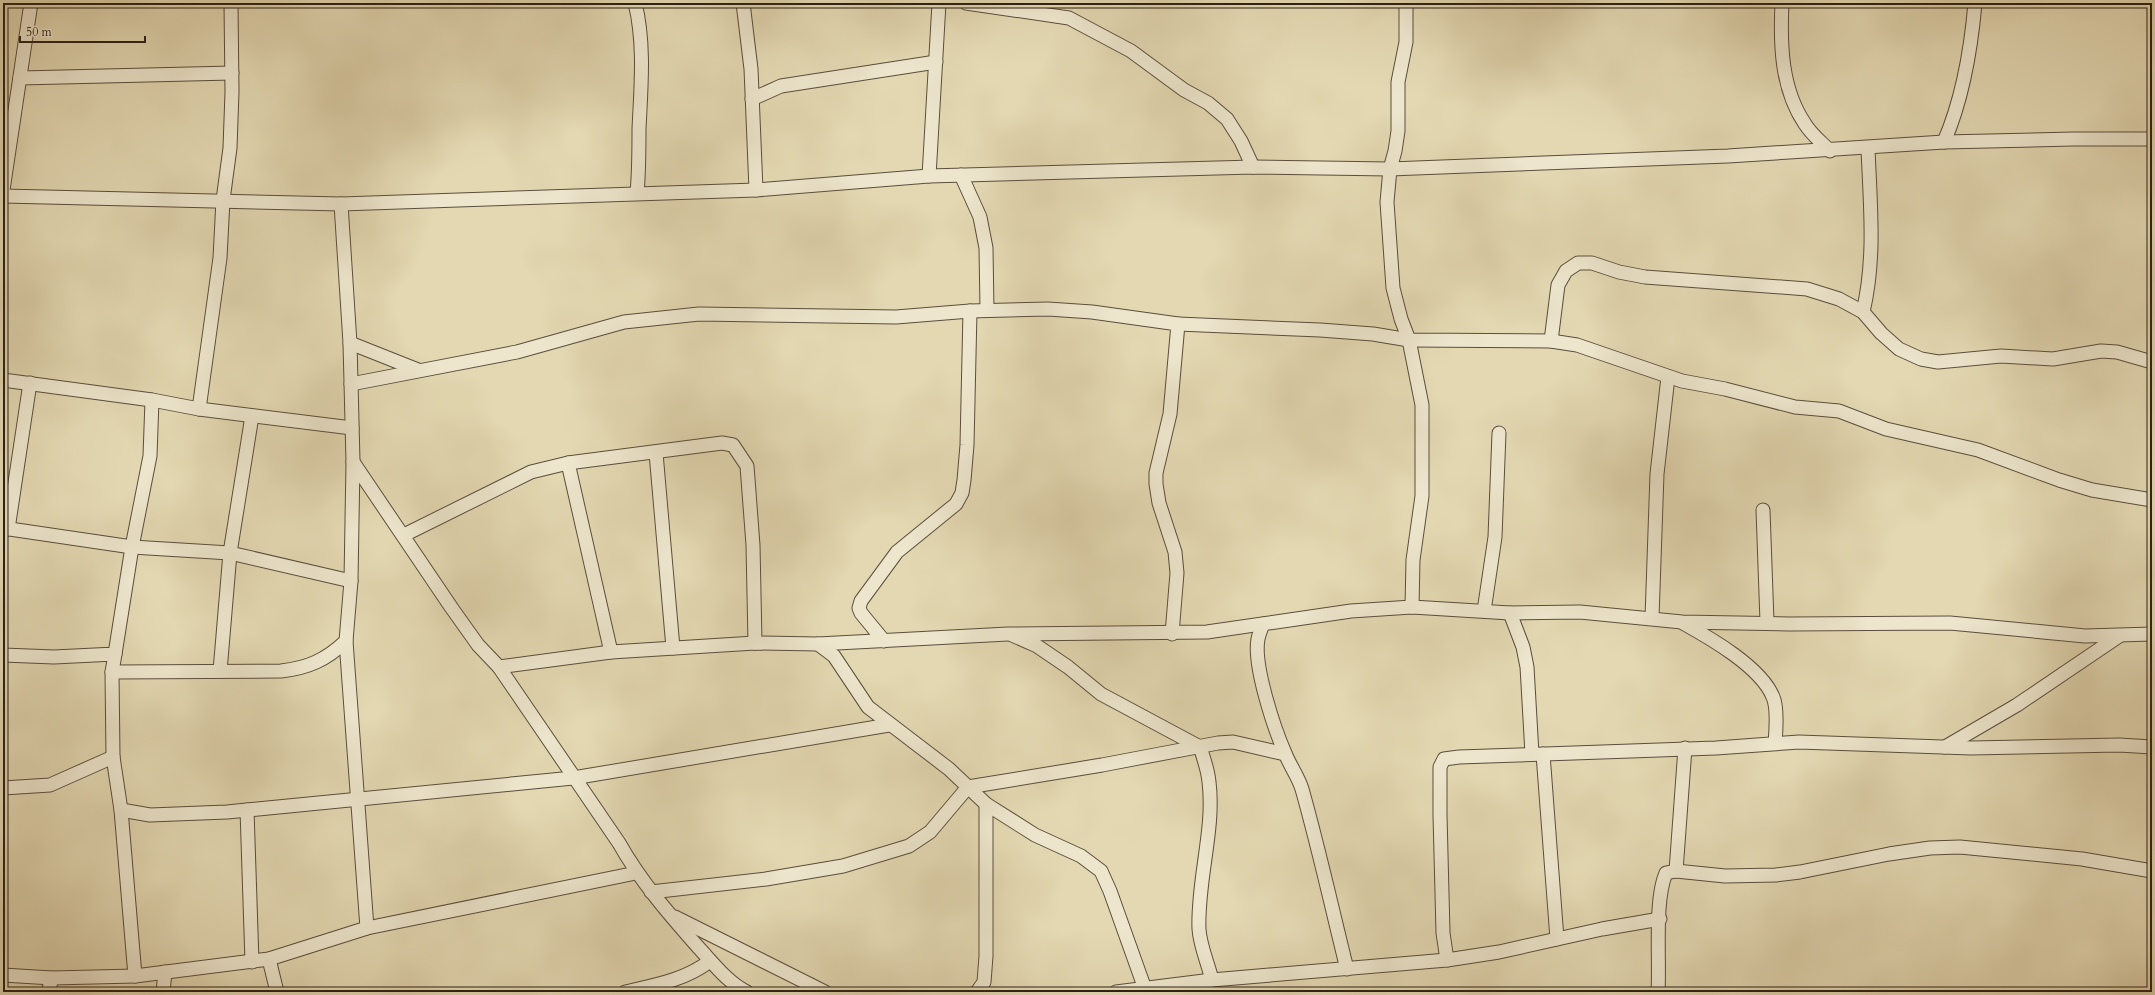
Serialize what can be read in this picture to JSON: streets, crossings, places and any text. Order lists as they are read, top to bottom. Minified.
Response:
{"scale_bar":"50 m"}
